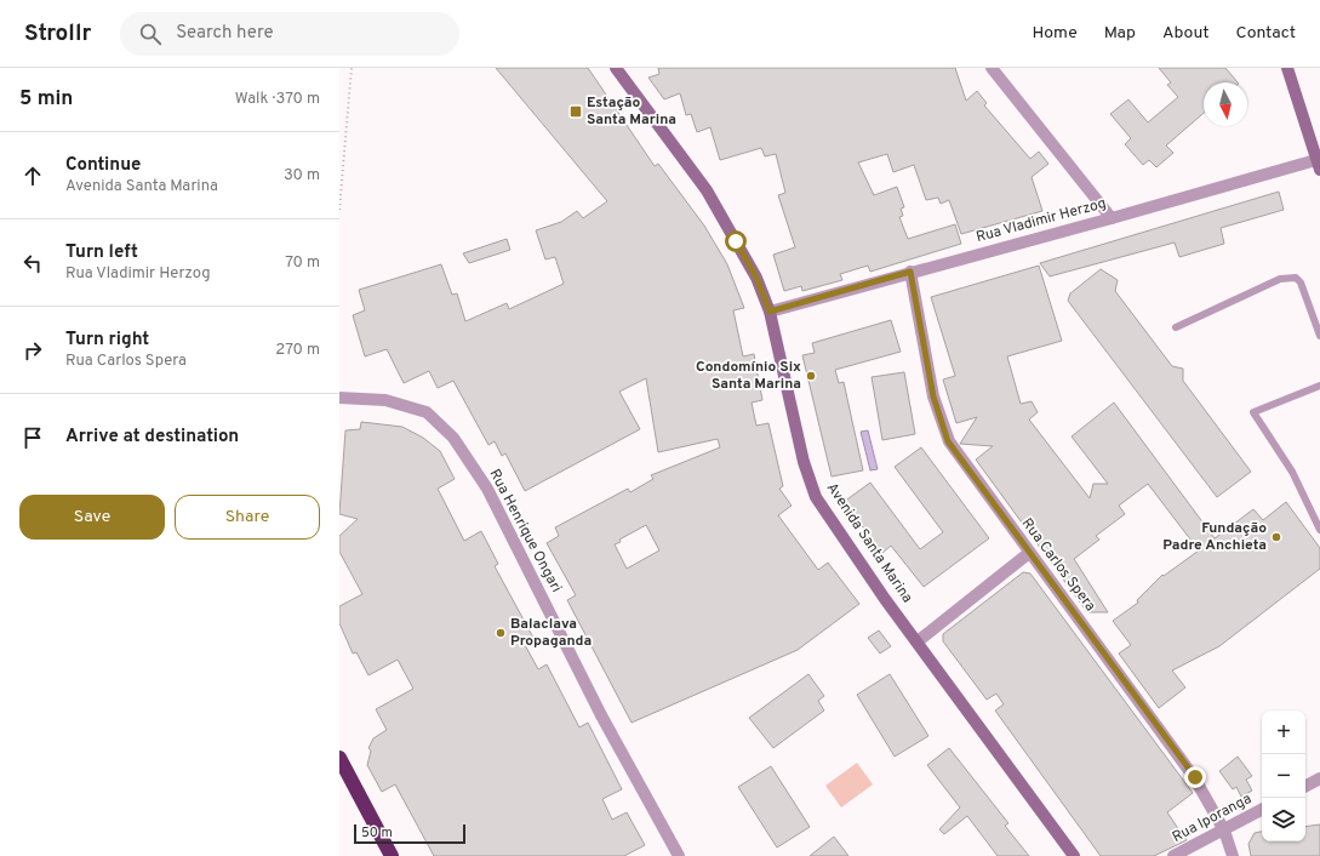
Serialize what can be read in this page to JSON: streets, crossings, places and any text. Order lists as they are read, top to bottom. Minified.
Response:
{"streets":{"street":["Rua Vladimir Herzog","Rua Henrique Ongari","Avenida Santa Marina","Rua Carlos Spera","Rua Iporanga"]},"crossings":[["Rua Vladimir Herzog","Avenida Santa Marina"],["Rua Vladimir Herzog","Rua Carlos Spera"],["Rua Carlos Spera","Rua Iporanga"]],"places":{"transit":["Estação Santa Marina"],"other":["Condomínio Six Santa Marina","Fundação Padre Anchieta","Balaclava Propaganda"]},"scale_bar":"50 m","north":"bottom","page":{"header":"Strollr","search":"Search here","nav":["Home","Map","About","Contact"],"heading":["5 min","Walk · 370 m"],"list":[["Continue","Avenida Santa Marina","30 m"],["Turn left","Rua Vladimir Herzog","70 m"],["Turn right","Rua Carlos Spera","270 m"],"Arrive at destination"],"buttons":["Save","Share"],"map_buttons":["+","−"],"scale":"50 m"}}
